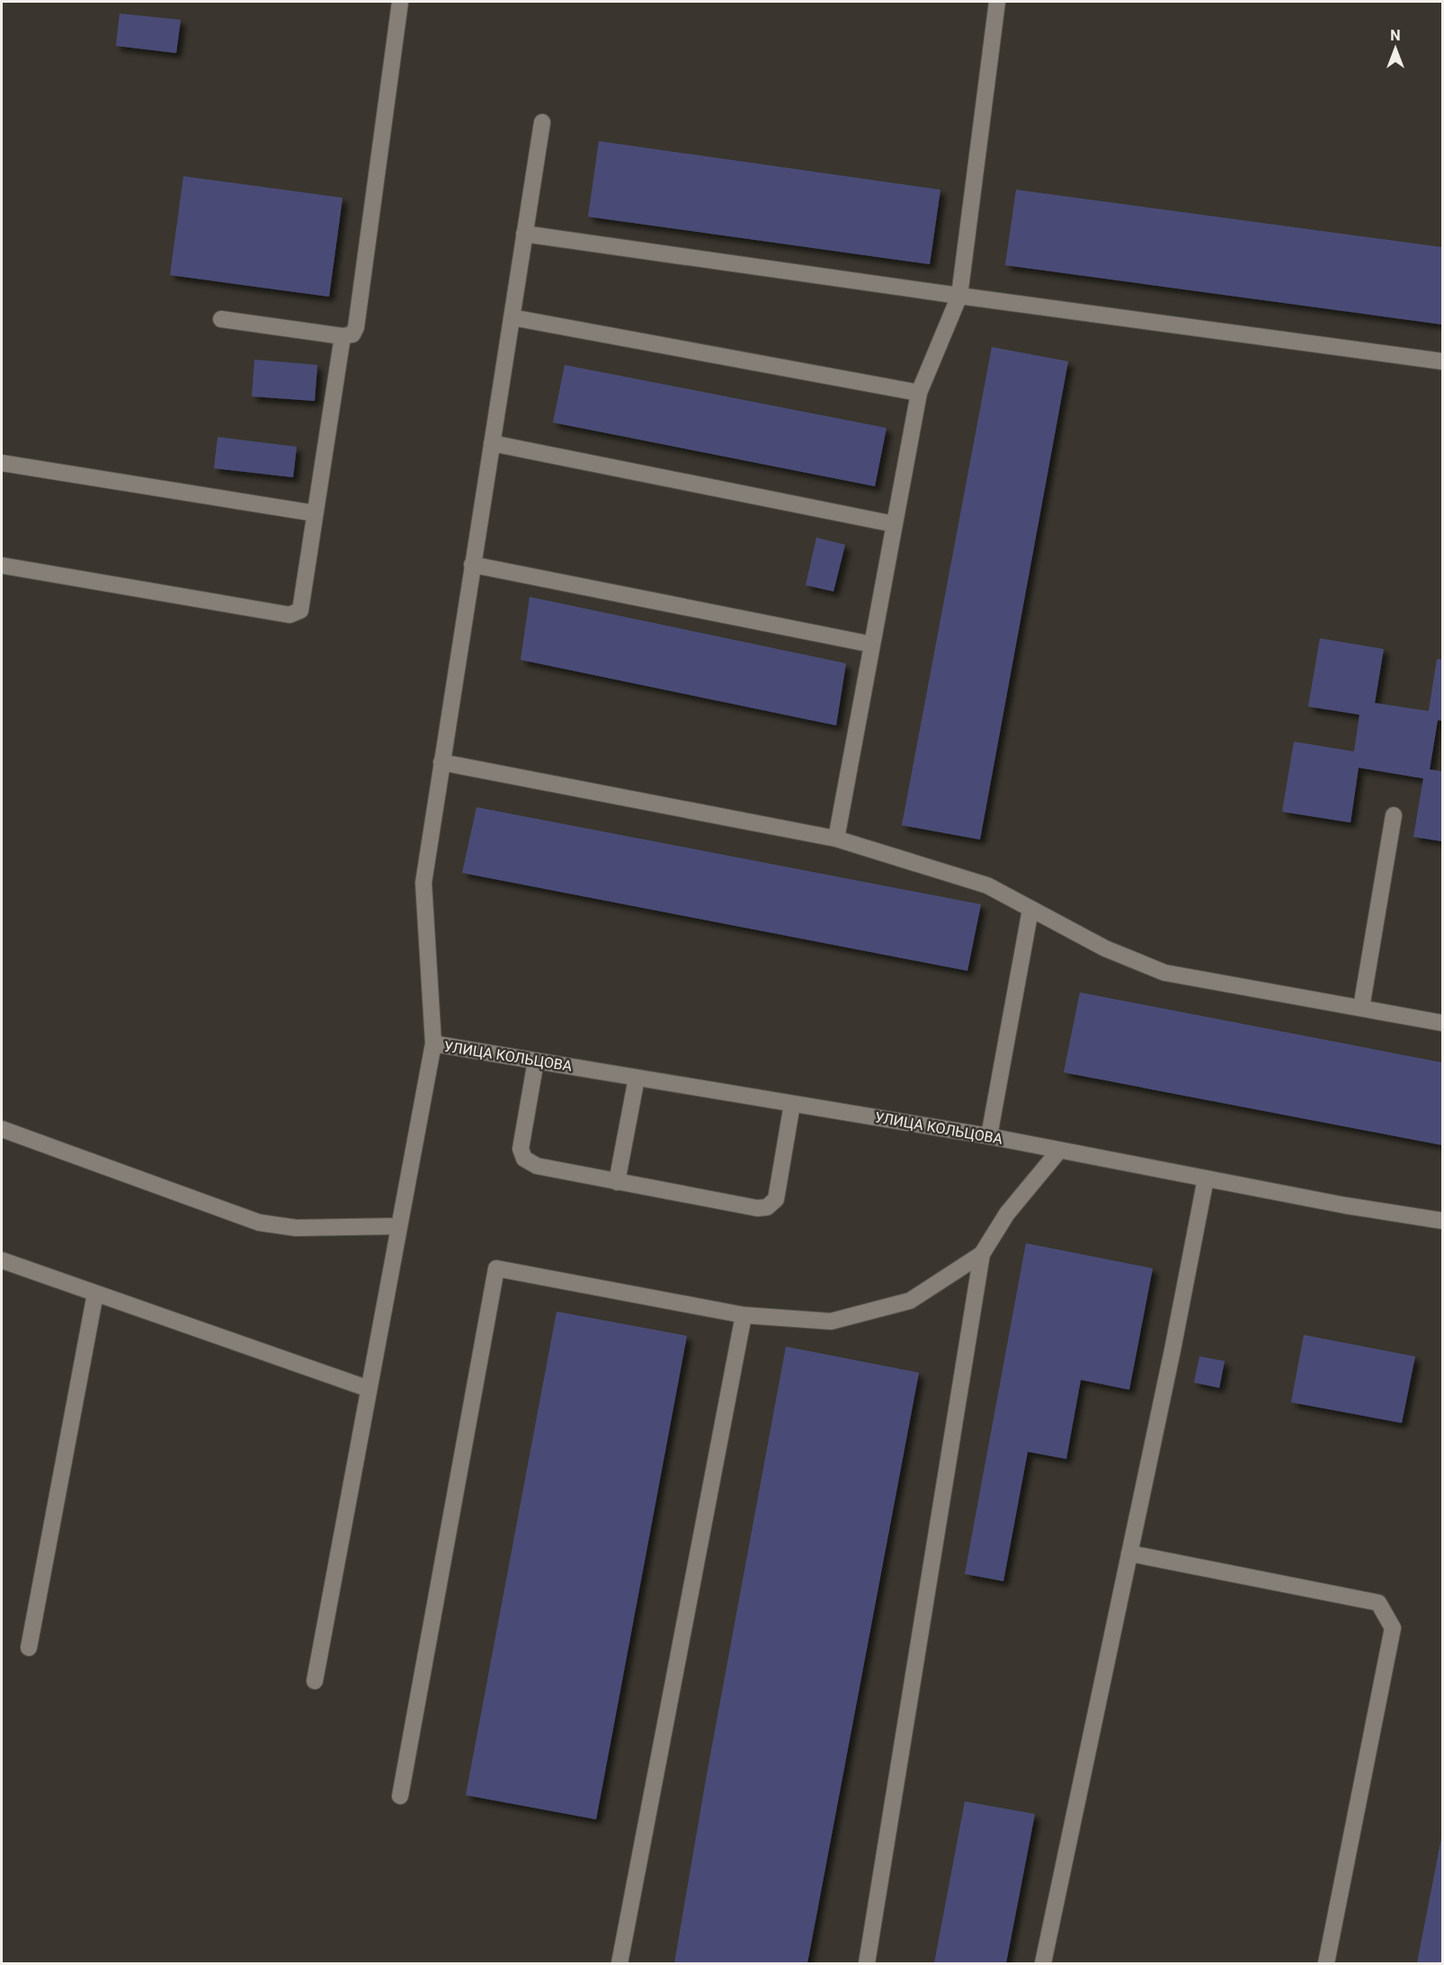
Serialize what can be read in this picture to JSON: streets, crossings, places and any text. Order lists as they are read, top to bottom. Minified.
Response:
{"streets":{"street":["УЛИЦА КОЛЬЦОВА"]},"north":"top"}
